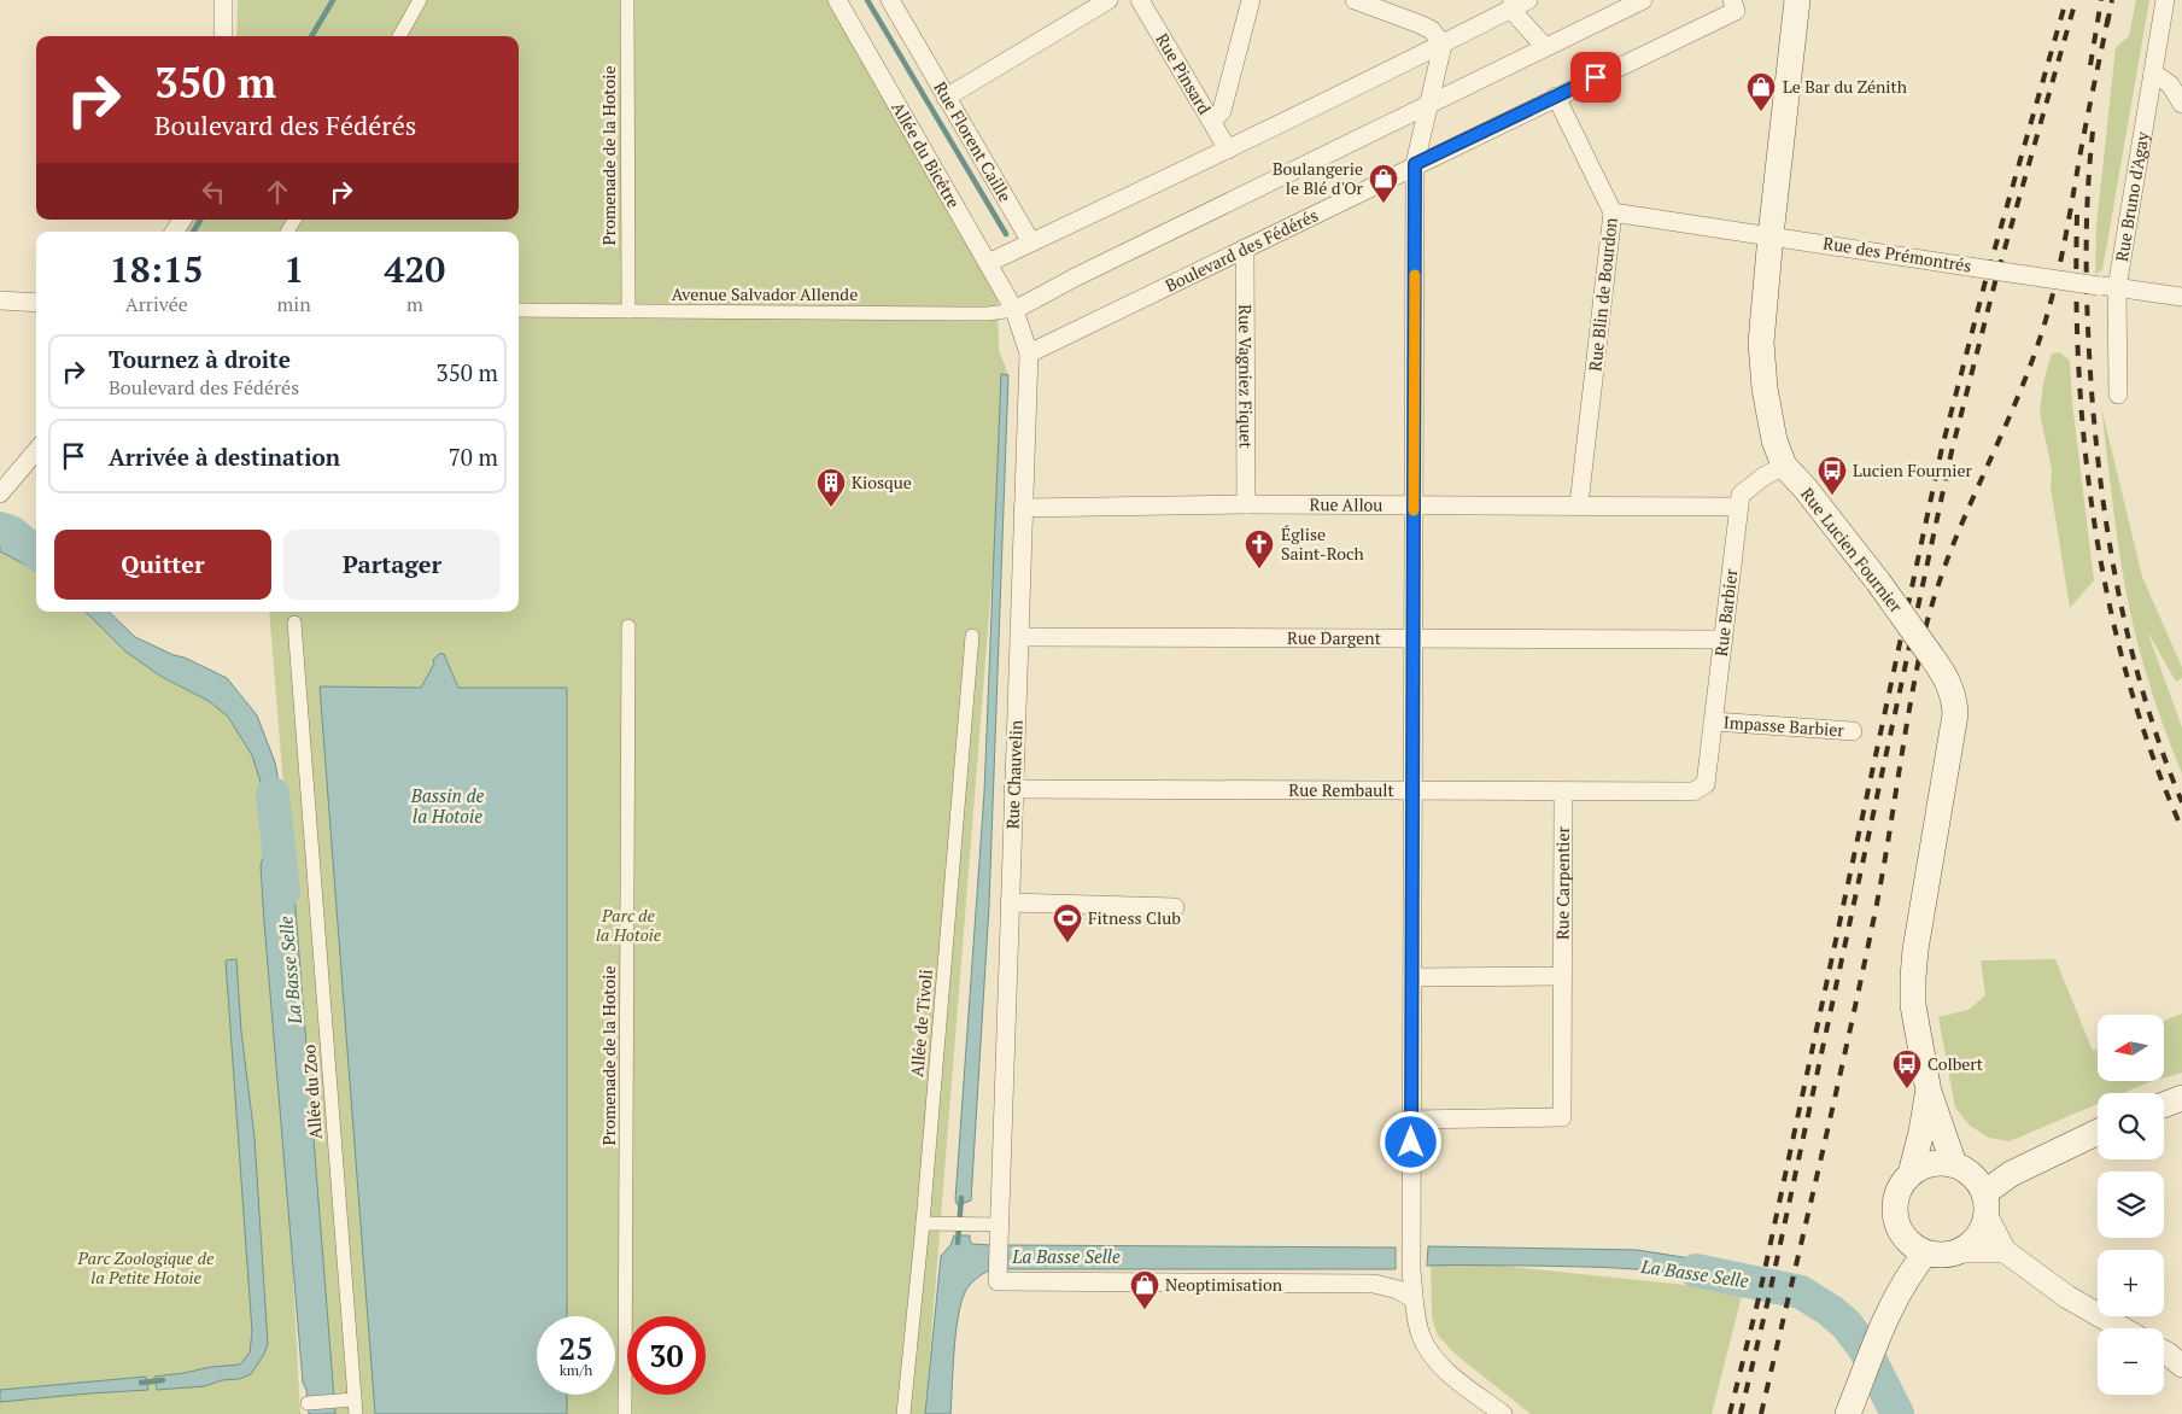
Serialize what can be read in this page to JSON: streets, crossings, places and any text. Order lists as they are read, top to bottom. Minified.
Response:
{"streets":{"main road":["Rue Lucien Fournier"],"street":["Rue Pinsard","Rue Florent Caille","Allée du Bicêtre","Promenade de la Hotoie","Rue Bruno d'Agay","Boulevard des Fédérés","Rue des Prémontrés","Avenue Salvador Allende","Rue Blin de Bourdon","Rue Vagniez Fiquet","Rue Allou","Rue Barbier","Rue Dargent","Impasse Barbier","Rue Chauvelin","Rue Rembault","Rue Carpentier","Allée de Tivoli","Allée du Zoo"]},"crossings":[["Allée du Bicêtre","Avenue Salvador Allende"],["Allée du Bicêtre","Rue Chauvelin"],["Promenade de la Hotoie","Avenue Salvador Allende"],["Rue Bruno d'Agay","Rue des Prémontrés"],["Boulevard des Fédérés","Rue Blin de Bourdon"],["Boulevard des Fédérés","Rue Vagniez Fiquet"],["Boulevard des Fédérés","Rue Chauvelin"],["Rue des Prémontrés","Rue Blin de Bourdon"],["Rue des Prémontrés","Rue Lucien Fournier"],["Avenue Salvador Allende","Rue Chauvelin"],["Rue Blin de Bourdon","Rue Allou"],["Rue Vagniez Fiquet","Rue Allou"],["Rue Allou","Rue Barbier"],["Rue Allou","Rue Chauvelin"],["Rue Lucien Fournier","Rue Barbier"],["Rue Barbier","Rue Dargent"],["Rue Barbier","Impasse Barbier"],["Rue Barbier","Rue Rembault"],["Rue Dargent","Rue Chauvelin"],["Rue Chauvelin","Rue Rembault"],["Rue Rembault","Rue Carpentier"]],"water":["Bassin de la Hotoie","La Basse Selle"],"parks":["Parc de la Hotoie","Parc Zoologique de la Petite Hotoie"],"places":{"shop":["Le Bar du Zénith","Boulangerie le Blé d'Or","Neoptimisation"],"bus stop":["Lucien Fournier","Colbert"],"building":["Kiosque"],"church":["Église Saint-Roch"],"sports":["Fitness Club"]},"north":"left","page":{"turn":["350 m","Boulevard des Fédérés"],"eta":["18:15","Arrivée","1","min","420","m"],"list":[{"name":"Tournez à droite","note":"Boulevard des Fédérés","value":"350 m"},{"name":"Arrivée à destination","value":"70 m"}],"buttons":["Quitter","Partager"],"map_buttons":["+","−"],"speed":"25 km/h","limit":"30"}}
